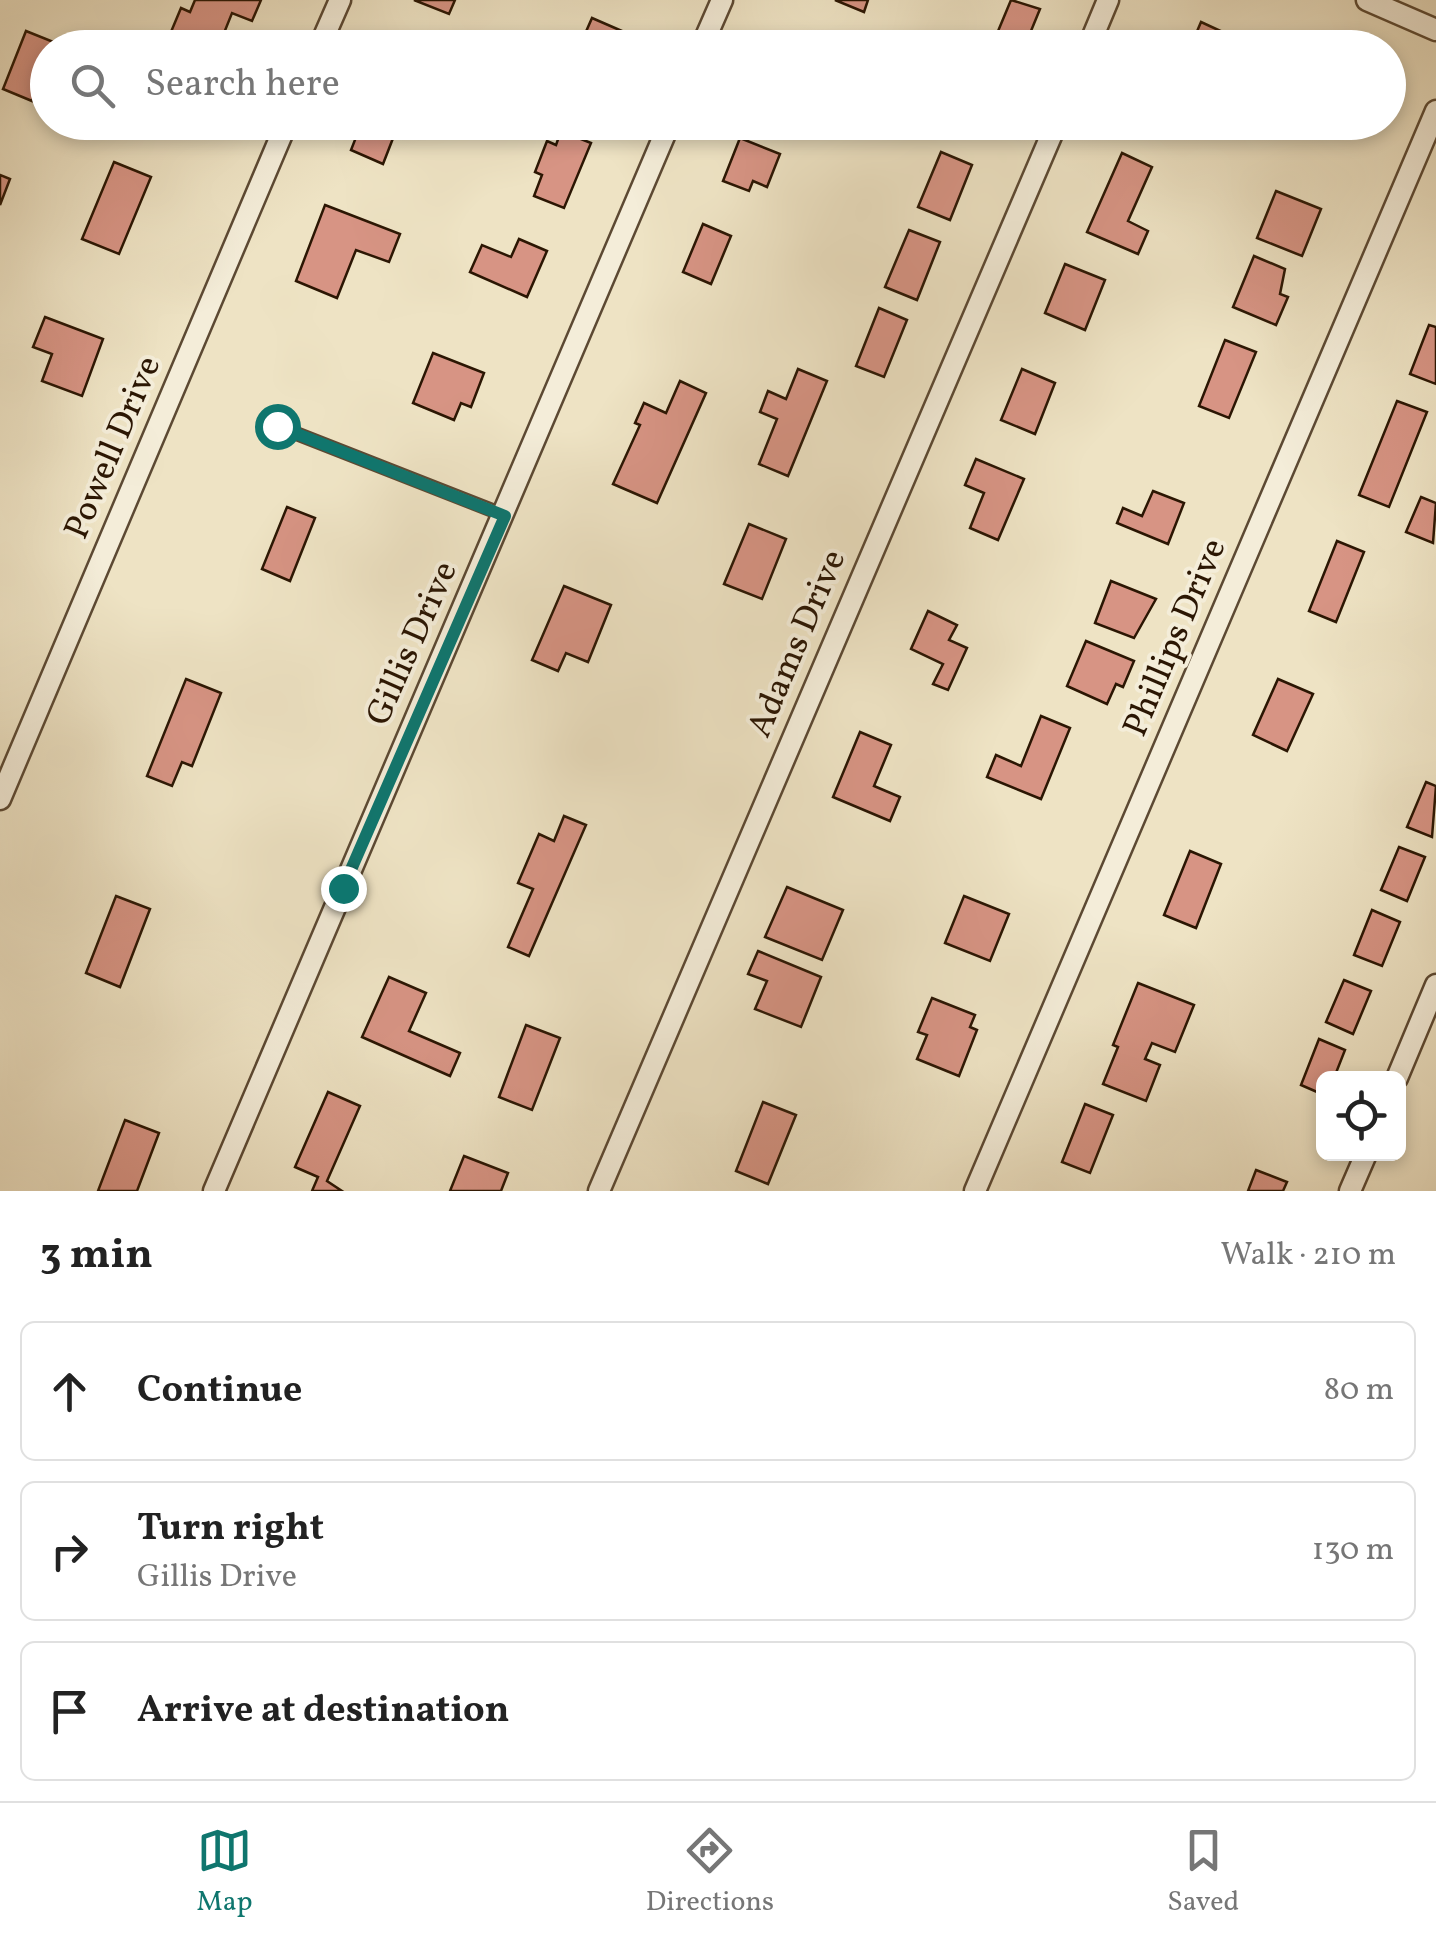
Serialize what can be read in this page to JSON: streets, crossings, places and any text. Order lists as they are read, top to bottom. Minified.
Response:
{"streets":{"street":["Powell Drive","Phillips Drive","Gillis Drive","Adams Drive"]},"page":{"search":"Search here","heading":["3 min","Walk · 210 m"],"list":[["Continue","80 m"],["Turn right","Gillis Drive","130 m"],"Arrive at destination"],"nav":["Map","Directions","Saved"]}}
